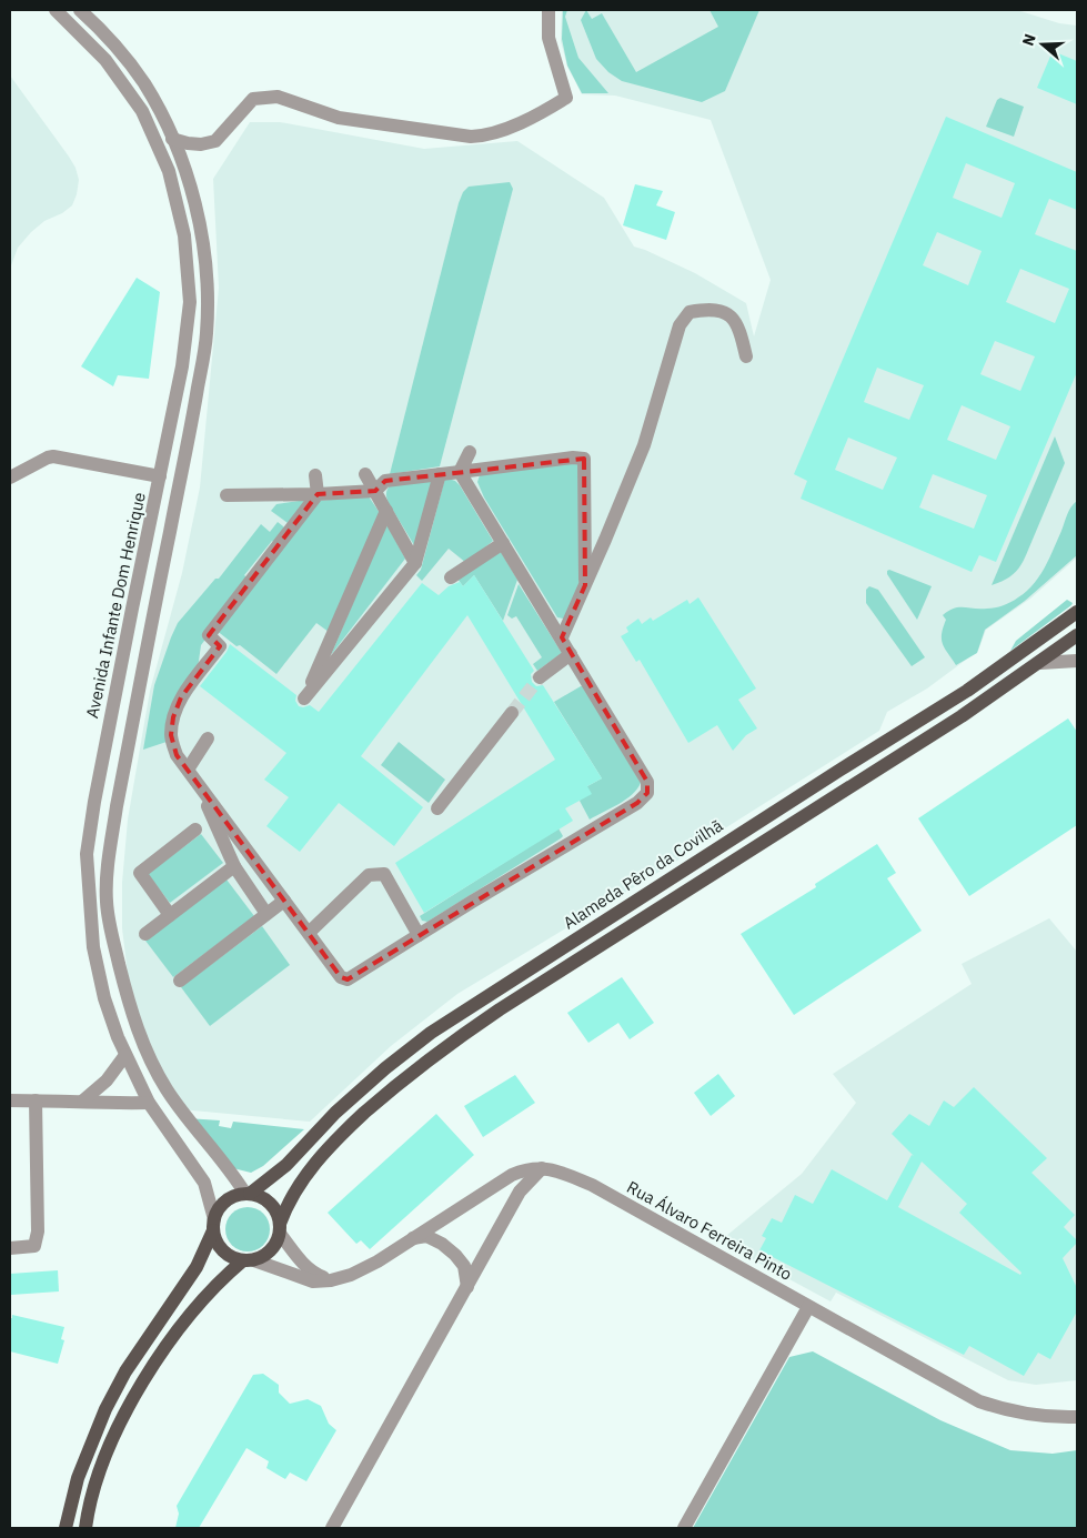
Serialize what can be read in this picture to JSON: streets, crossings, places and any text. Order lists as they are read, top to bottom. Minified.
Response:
{"streets":{"main road":["Alameda Pêro da Covilhã"],"street":["Avenida Infante Dom Henrique","Rua Álvaro Ferreira Pinto"]},"crossings":[["Avenida Infante Dom Henrique","Alameda Pêro da Covilhã"],["Avenida Infante Dom Henrique","Rua Álvaro Ferreira Pinto"],["Alameda Pêro da Covilhã","Rua Álvaro Ferreira Pinto"]],"north":"left"}
